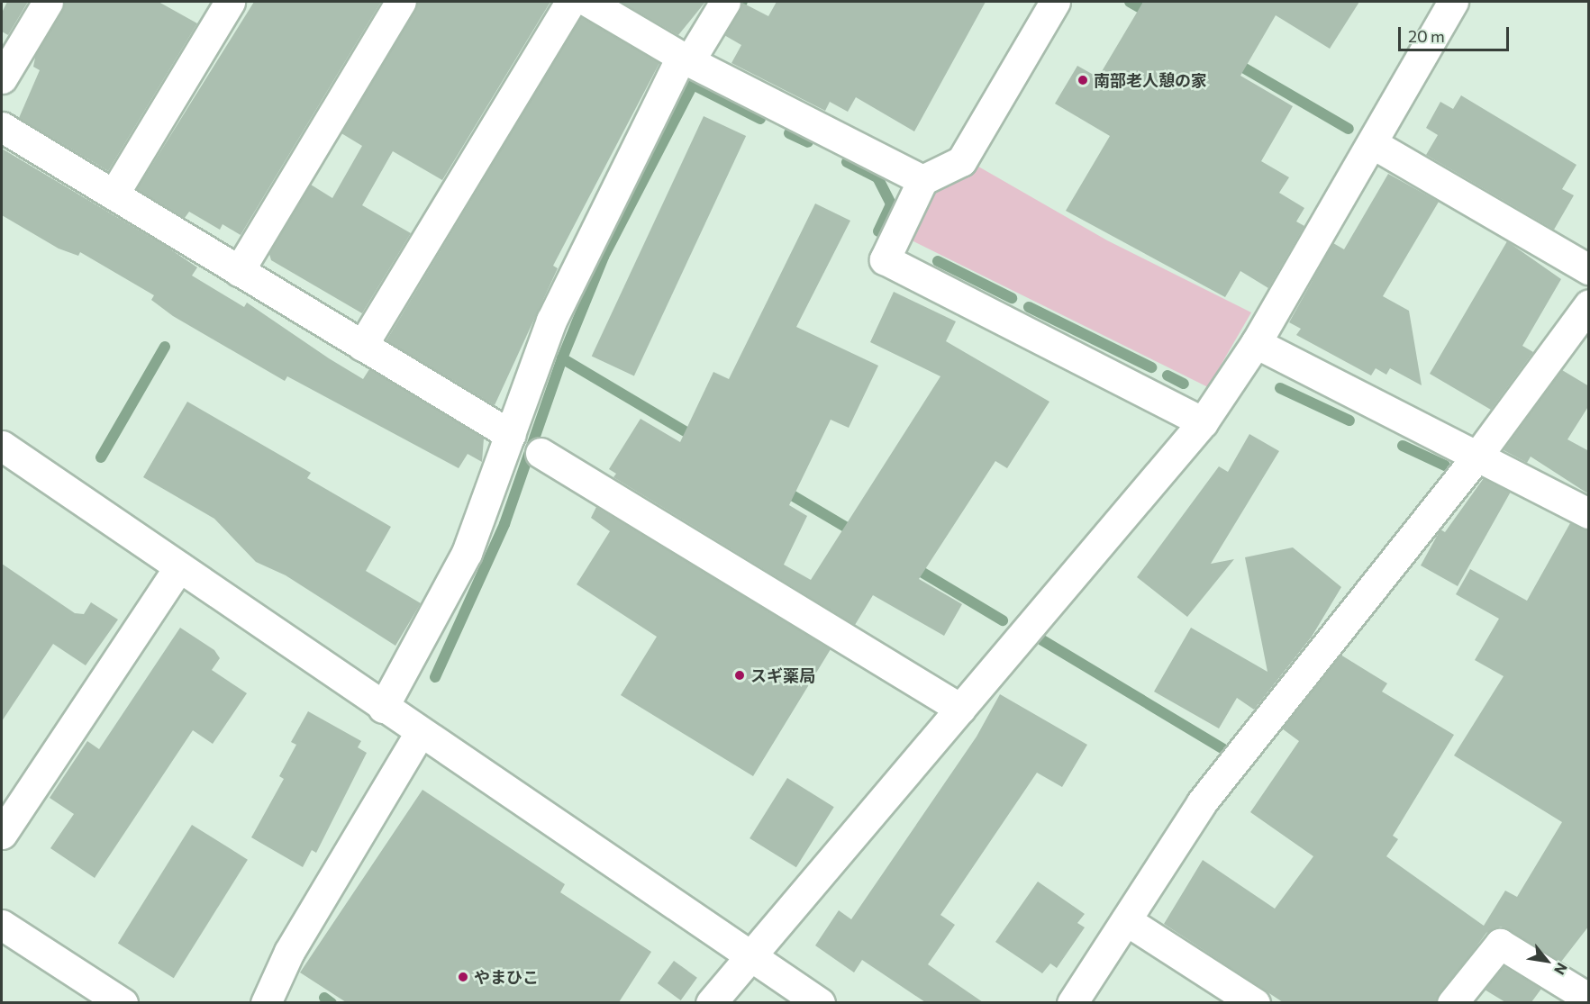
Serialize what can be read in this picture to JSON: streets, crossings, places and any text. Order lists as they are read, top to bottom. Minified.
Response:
{"places":["南部老人憩の家","スギ薬局","やまひこ"],"scale_bar":"20 m","north":"bottom right"}
